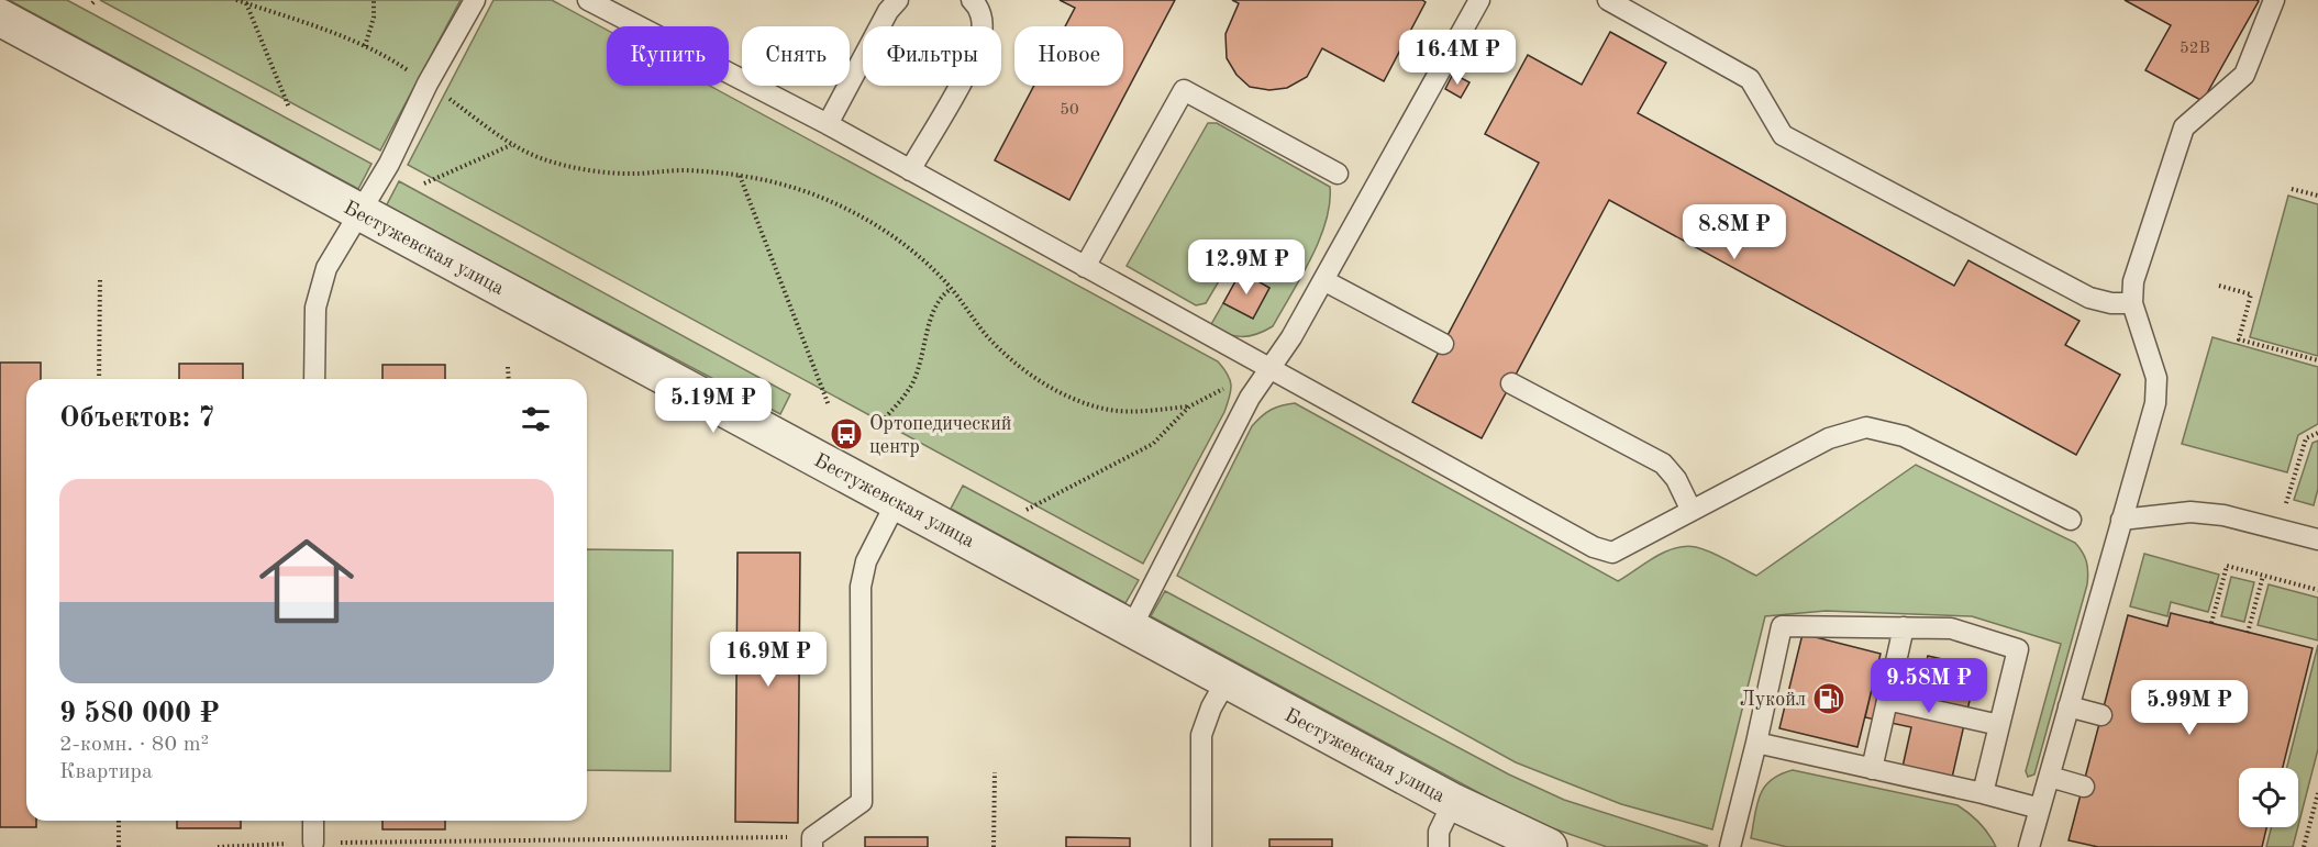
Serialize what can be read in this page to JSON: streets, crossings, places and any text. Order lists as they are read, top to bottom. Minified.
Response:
{"streets":{"street":["Бестужевская улица"]},"places":{"bus stop":["Ортопедический центр"],"fuel station":["Лукойл"]},"house_numbers":["52В","50"],"page":{"chip":["Купить","Снять","Фильтры","Новое"],"price":["16.4M ₽","8.8M ₽","12.9M ₽","5.19M ₽","16.9M ₽","9.58M ₽","5.99M ₽"],"heading":"Объектов: 7","list":[{"name":"9 580 000 ₽","note":"2-комн. · 80 m² · Квартира"}]}}
